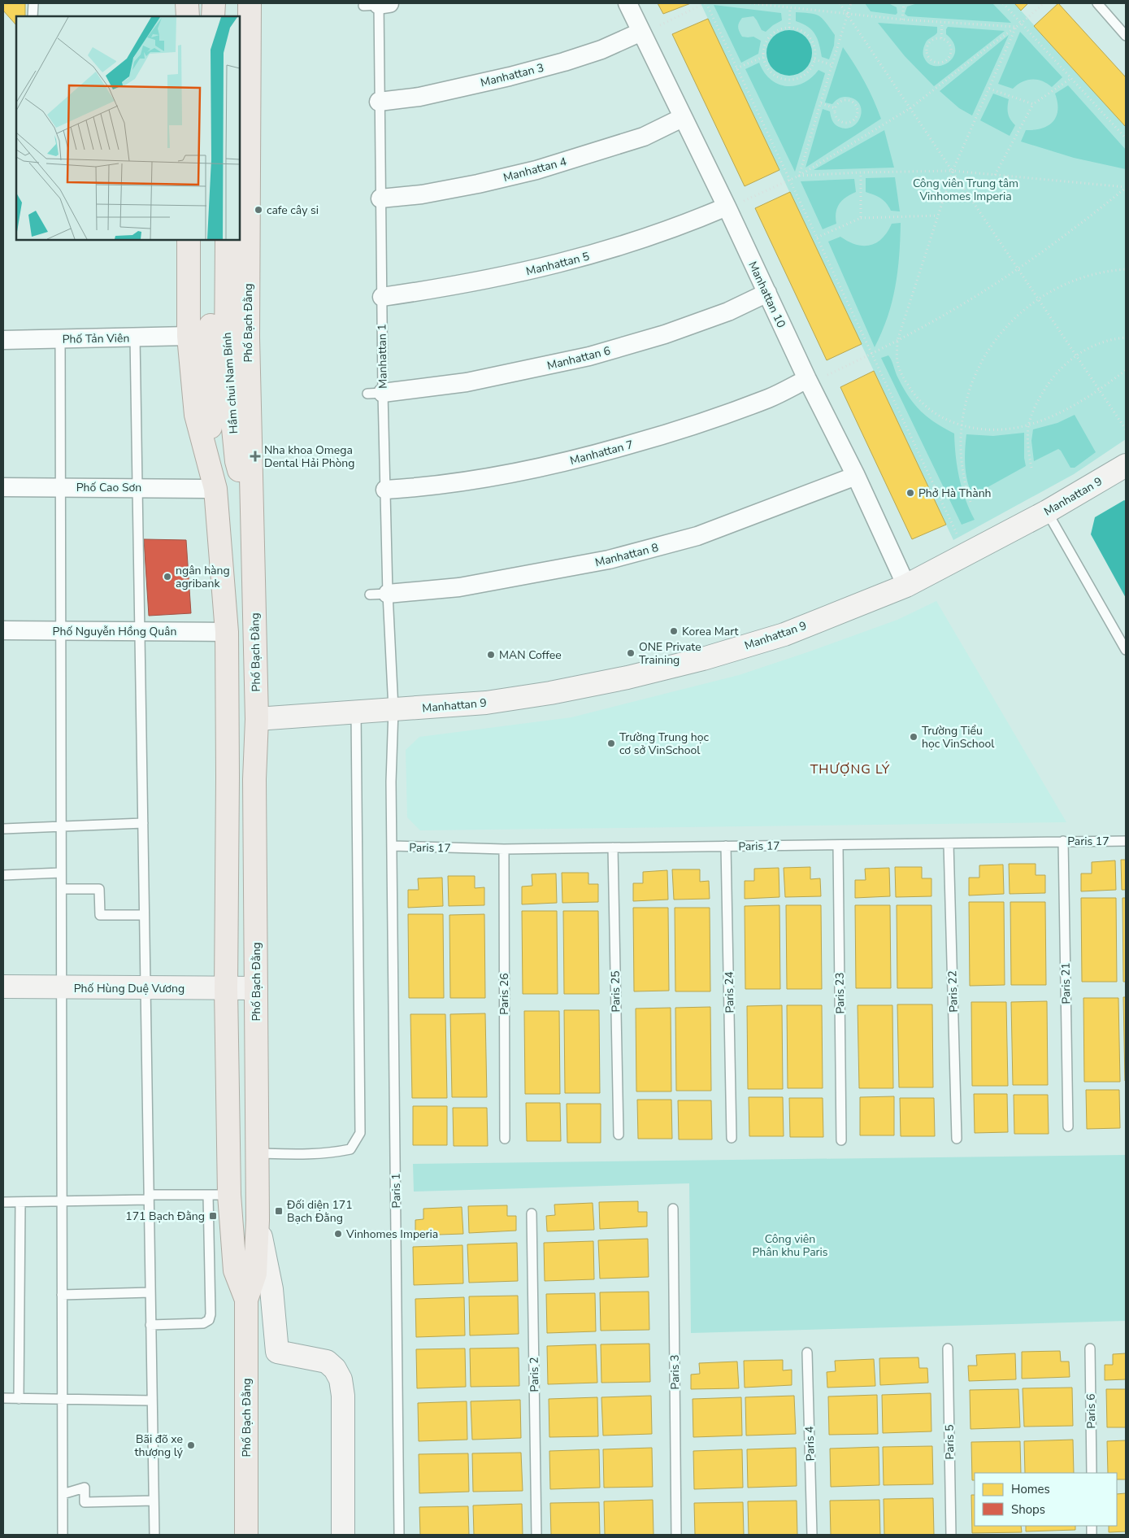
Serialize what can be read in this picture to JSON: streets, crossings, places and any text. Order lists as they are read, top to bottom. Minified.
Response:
{"streets":{"main road":["Phố Bạch Đằng","Hầm chui Nam Bính","Manhattan 9","Phố Hùng Duệ Vương"],"street":["Manhattan 3","Manhattan 4","Manhattan 5","Manhattan 10","Phố Tản Viên","Manhattan 6","Manhattan 7","Phố Cao Sơn","Manhattan 8","Phố Nguyễn Hồng Quân"],"lane":["Manhattan 1","Paris 17","Paris 21","Paris 25","Paris 22","Paris 24","Paris 23","Paris 26","Paris 1","Paris 3","Paris 2","Paris 6","Paris 5","Paris 4"]},"crossings":[["Manhattan 3","Manhattan 10"],["Manhattan 3","Manhattan 1"],["Manhattan 4","Manhattan 10"],["Manhattan 4","Manhattan 1"],["Manhattan 5","Manhattan 10"],["Manhattan 5","Manhattan 1"],["Manhattan 10","Manhattan 6"],["Manhattan 10","Manhattan 7"],["Manhattan 10","Manhattan 9"],["Manhattan 10","Manhattan 8"],["Phố Bạch Đằng","Phố Tản Viên"],["Phố Bạch Đằng","Hầm chui Nam Bính"],["Phố Bạch Đằng","Phố Cao Sơn"],["Phố Bạch Đằng","Manhattan 9"],["Phố Bạch Đằng","Phố Nguyễn Hồng Quân"],["Phố Bạch Đằng","Phố Hùng Duệ Vương"],["Manhattan 1","Manhattan 6"],["Manhattan 1","Manhattan 7"],["Manhattan 1","Manhattan 9"],["Manhattan 1","Manhattan 8"],["Manhattan 1","Paris 1"],["Hầm chui Nam Bính","Phố Cao Sơn"],["Manhattan 9","Paris 1"],["Paris 17","Paris 21"],["Paris 17","Paris 25"],["Paris 17","Paris 22"],["Paris 17","Paris 24"],["Paris 17","Paris 23"],["Paris 17","Paris 26"],["Paris 17","Paris 1"]],"districts":["THƯỢNG LÝ"],"parks":["Công viên Trung tâm Vinhomes Imperia","Công viên Phân khu Paris"],"places":{"other":["cafe cây si","Phở Hà Thành","ngân hàng agribank","Korea Mart","ONE Private Training","MAN Coffee","Trường Tiểu học VinSchool","Trường Trung học cơ sở VinSchool","Vinhomes Imperia","Bãi đõ xe thượng lý"],"health":["Nha khoa Omega Dental Hải Phòng"],"transit":["Đối diện 171 Bạch Đằng","171 Bạch Đằng"]},"legend":["Homes","Shops"]}
